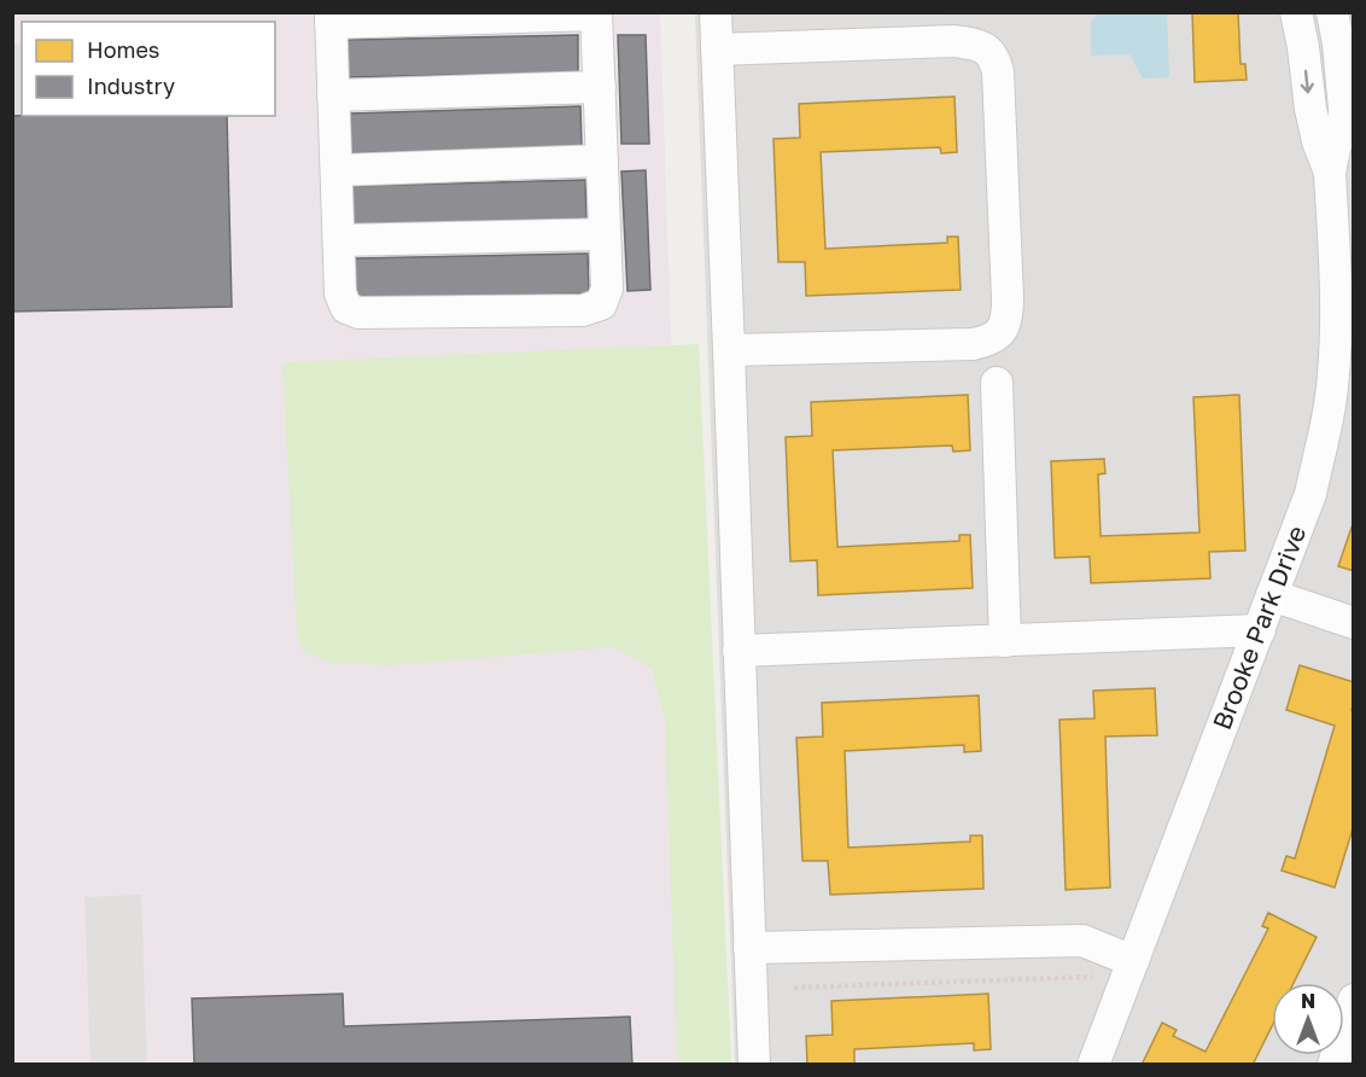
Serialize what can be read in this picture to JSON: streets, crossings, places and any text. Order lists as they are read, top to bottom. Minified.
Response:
{"streets":{"street":["Brooke Park Drive"]},"legend":["Homes","Industry"],"north":"top"}
